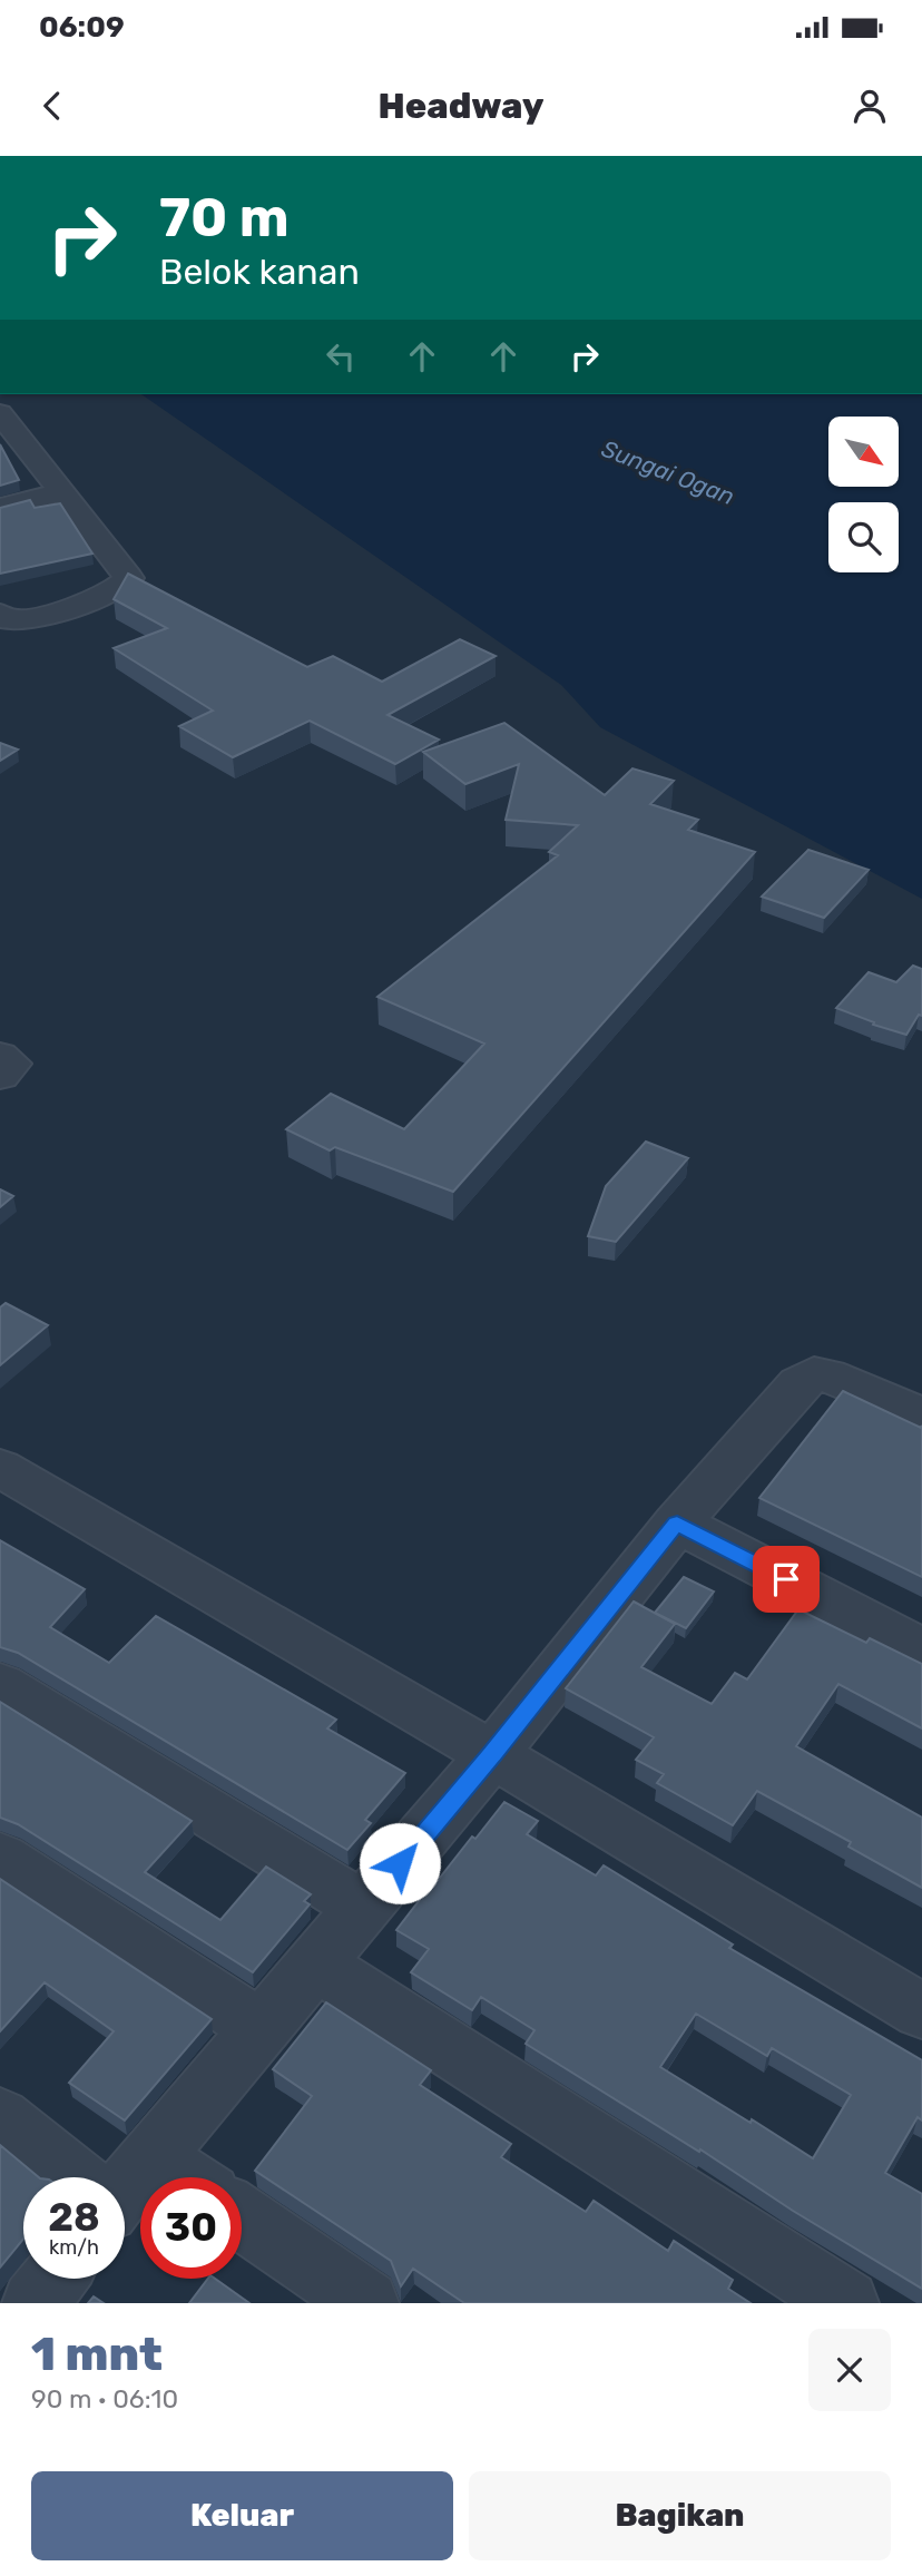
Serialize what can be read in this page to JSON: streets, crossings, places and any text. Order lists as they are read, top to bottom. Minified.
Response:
{"water":["Sungai Ogan"],"north":"bottom right","page":{"status":"06:09","header":"Headway","turn":["70 m","Belok kanan"],"speed":"28 km/h","limit":"30","heading":["1 mnt","90 m · 06:10"],"buttons":["Keluar","Bagikan"]}}
